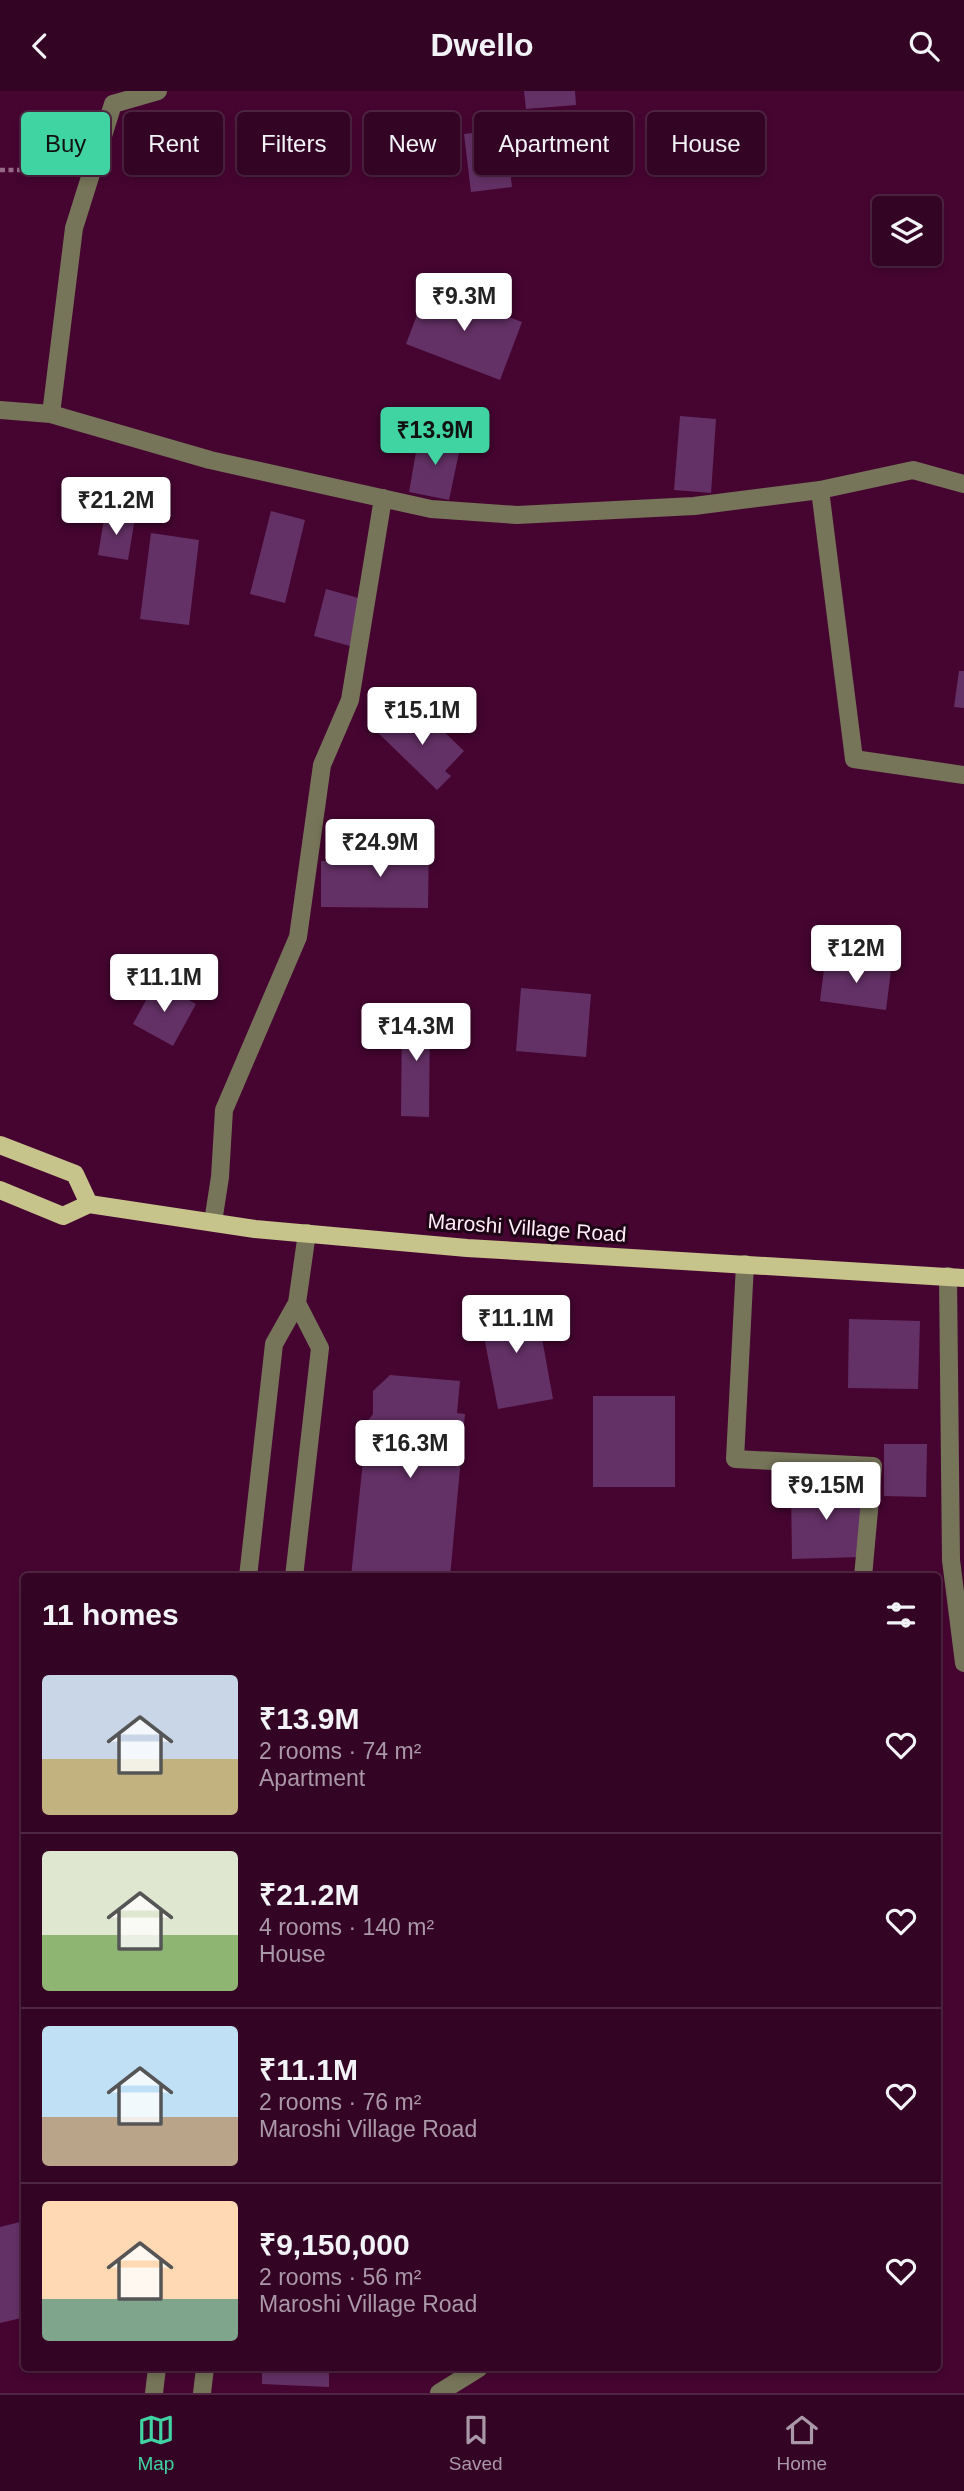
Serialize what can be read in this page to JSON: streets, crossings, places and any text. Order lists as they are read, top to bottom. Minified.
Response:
{"streets":{"main road":["Maroshi Village Road"]},"page":{"header":"Dwello","chip":["Buy","Rent","Filters","New","Apartment","House"],"price":["₹9.3M","₹13.9M","₹21.2M","₹15.1M","₹24.9M","₹12M","₹11.1M","₹14.3M","₹11.1M","₹16.3M","₹9.15M"],"heading":"11 homes","list":[{"name":"₹13.9M","note":"2 rooms · 74 m² · Apartment"},{"name":"₹21.2M","note":"4 rooms · 140 m² · House"},{"name":"₹11.1M","note":"2 rooms · 76 m² · Maroshi Village Road"},{"name":"₹9,150,000","note":"2 rooms · 56 m² · Maroshi Village Road"}],"tabs":["Map","Saved","Home"]}}
